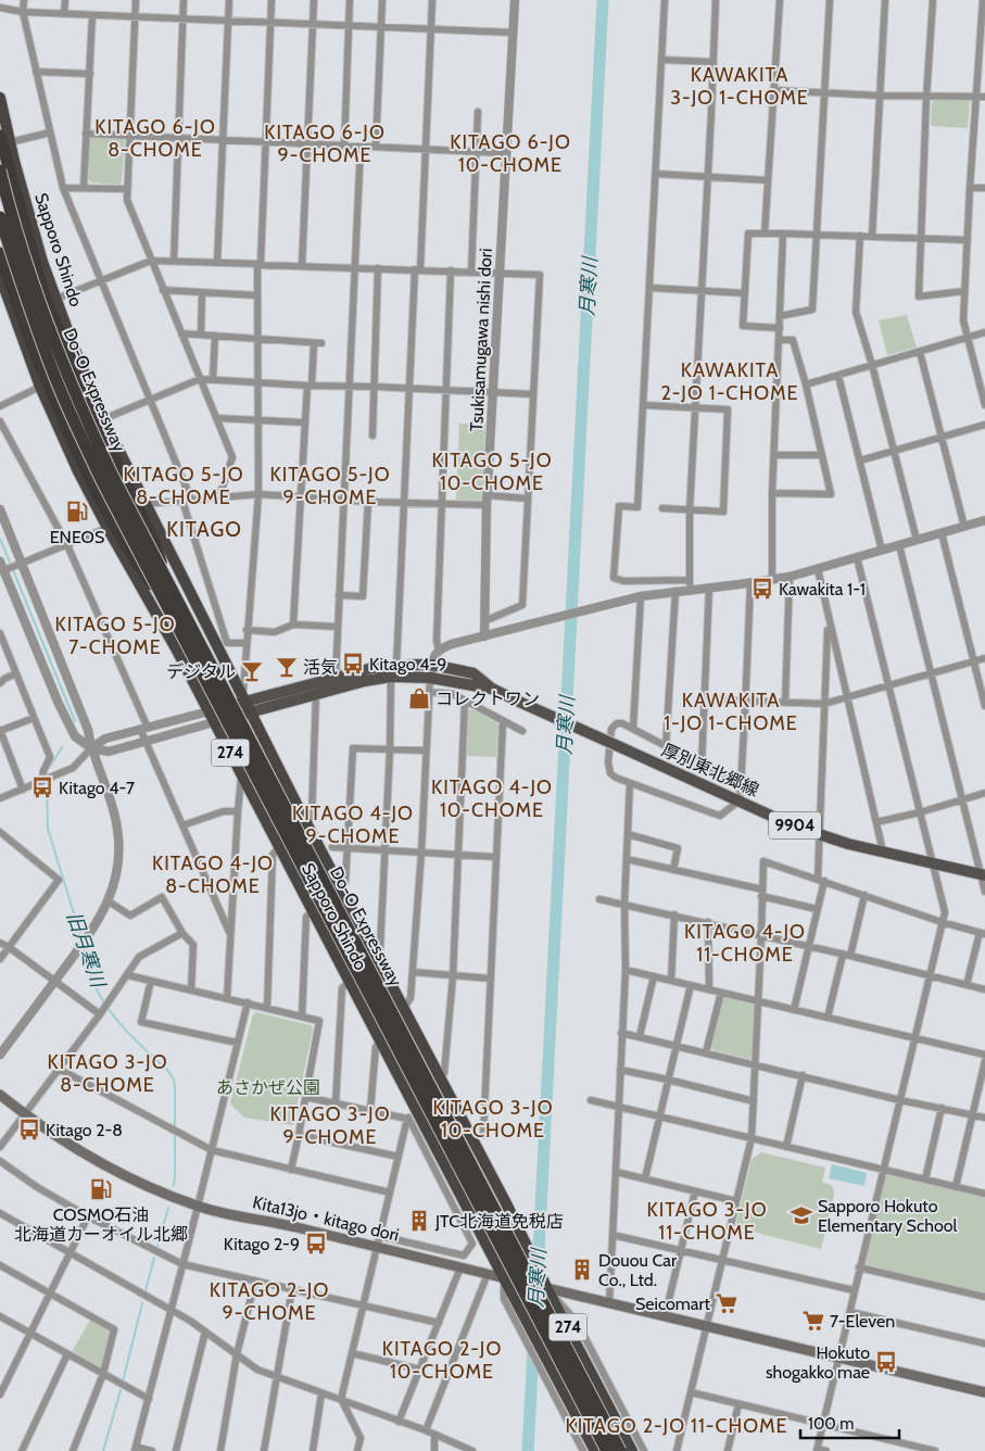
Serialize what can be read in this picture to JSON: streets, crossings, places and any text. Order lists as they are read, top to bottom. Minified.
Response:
{"streets":{"highway":["Sapporo Shindo","Do-O Expressway","274"],"main road":["厚別東北郷線","9904","Kita13jo・kitago dori"],"street":["Tsukisamugawa nishi dori"]},"crossings":[["Sapporo Shindo","厚別東北郷線"],["Sapporo Shindo","Kita13jo・kitago dori"]],"districts":["KAWAKITA 3-JO 1-CHOME","KITAGO 6-JO 8-CHOME","KITAGO 6-JO 9-CHOME","KITAGO 6-JO 10-CHOME","KAWAKITA 2-JO 1-CHOME","KITAGO 5-JO 10-CHOME","KITAGO 5-JO 8-CHOME","KITAGO 5-JO 9-CHOME","KITAGO","KITAGO 5-JO 7-CHOME","KAWAKITA 1-JO 1-CHOME","KITAGO 4-JO 10-CHOME","KITAGO 4-JO 9-CHOME","KITAGO 4-JO 8-CHOME","KITAGO 4-JO 11-CHOME","KITAGO 3-JO 8-CHOME","KITAGO 3-JO 10-CHOME","KITAGO 3-JO 9-CHOME","KITAGO 3-JO 11-CHOME","KITAGO 2-JO 9-CHOME","KITAGO 2-JO 10-CHOME","KITAGO 2-JO 11-CHOME"],"water":["月寒川","旧月寒川"],"parks":["あさかぜ公園"],"places":{"fuel station":["ENEOS","COSMO石油 北海道カーオイル北郷"],"bus stop":["Kawakita 1-1","Kitago 4-9","Kitago 4-7","Kitago 2-8","Kitago 2-9","Hokuto shogakko mae"],"bar":["活気","デジタル"],"shop":["コレクトワン"],"school or university":["Sapporo Hokuto Elementary School"],"building":["JTC北海道免税店","Douou Car Co., Ltd."],"supermarket":["Seicomart","7-Eleven"]},"scale_bar":"100 m"}
